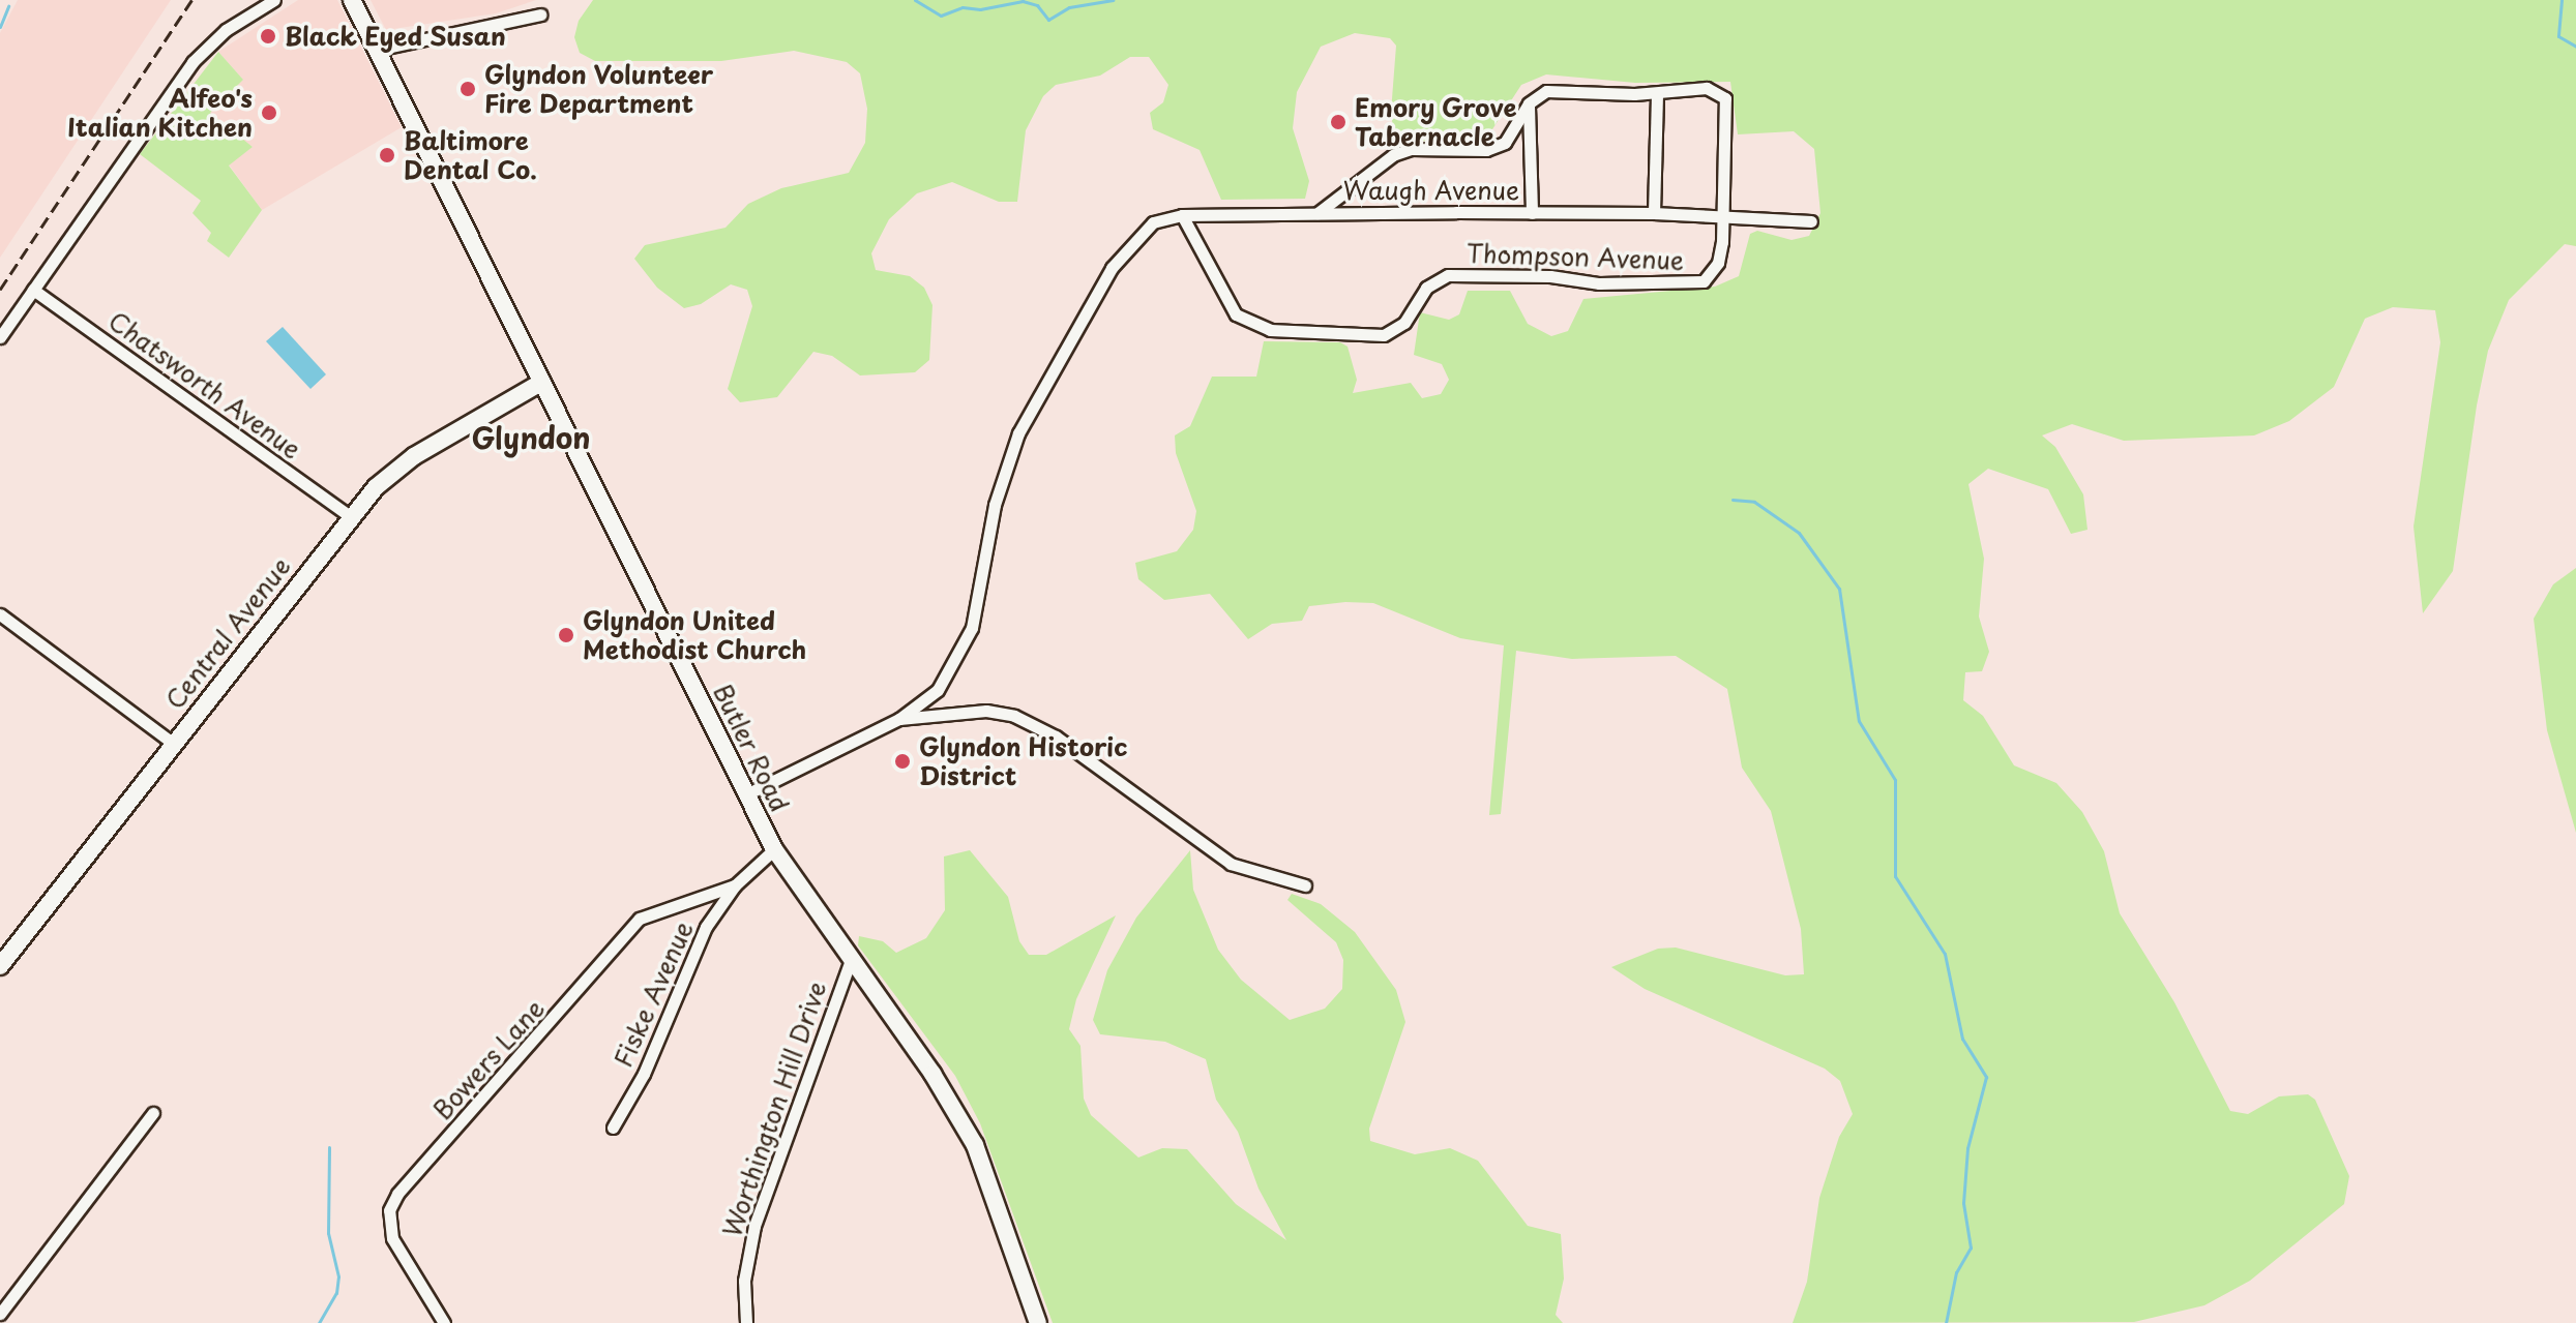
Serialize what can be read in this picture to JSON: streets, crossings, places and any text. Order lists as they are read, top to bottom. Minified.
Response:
{"streets":{"main road":["Central Avenue","Butler Road"],"street":["Waugh Avenue","Thompson Avenue","Chatsworth Avenue","Fiske Avenue","Bowers Lane","Worthington Hill Drive"]},"crossings":[["Waugh Avenue","Thompson Avenue"],["Chatsworth Avenue","Central Avenue"],["Central Avenue","Butler Road"],["Butler Road","Fiske Avenue"],["Butler Road","Worthington Hill Drive"],["Fiske Avenue","Bowers Lane"]],"districts":["Glyndon"],"places":["Black Eyed Susan","Glyndon Volunteer Fire Department","Alfeo's Italian Kitchen","Emory Grove Tabernacle","Baltimore Dental Co.","Glyndon United Methodist Church","Glyndon Historic District"]}
